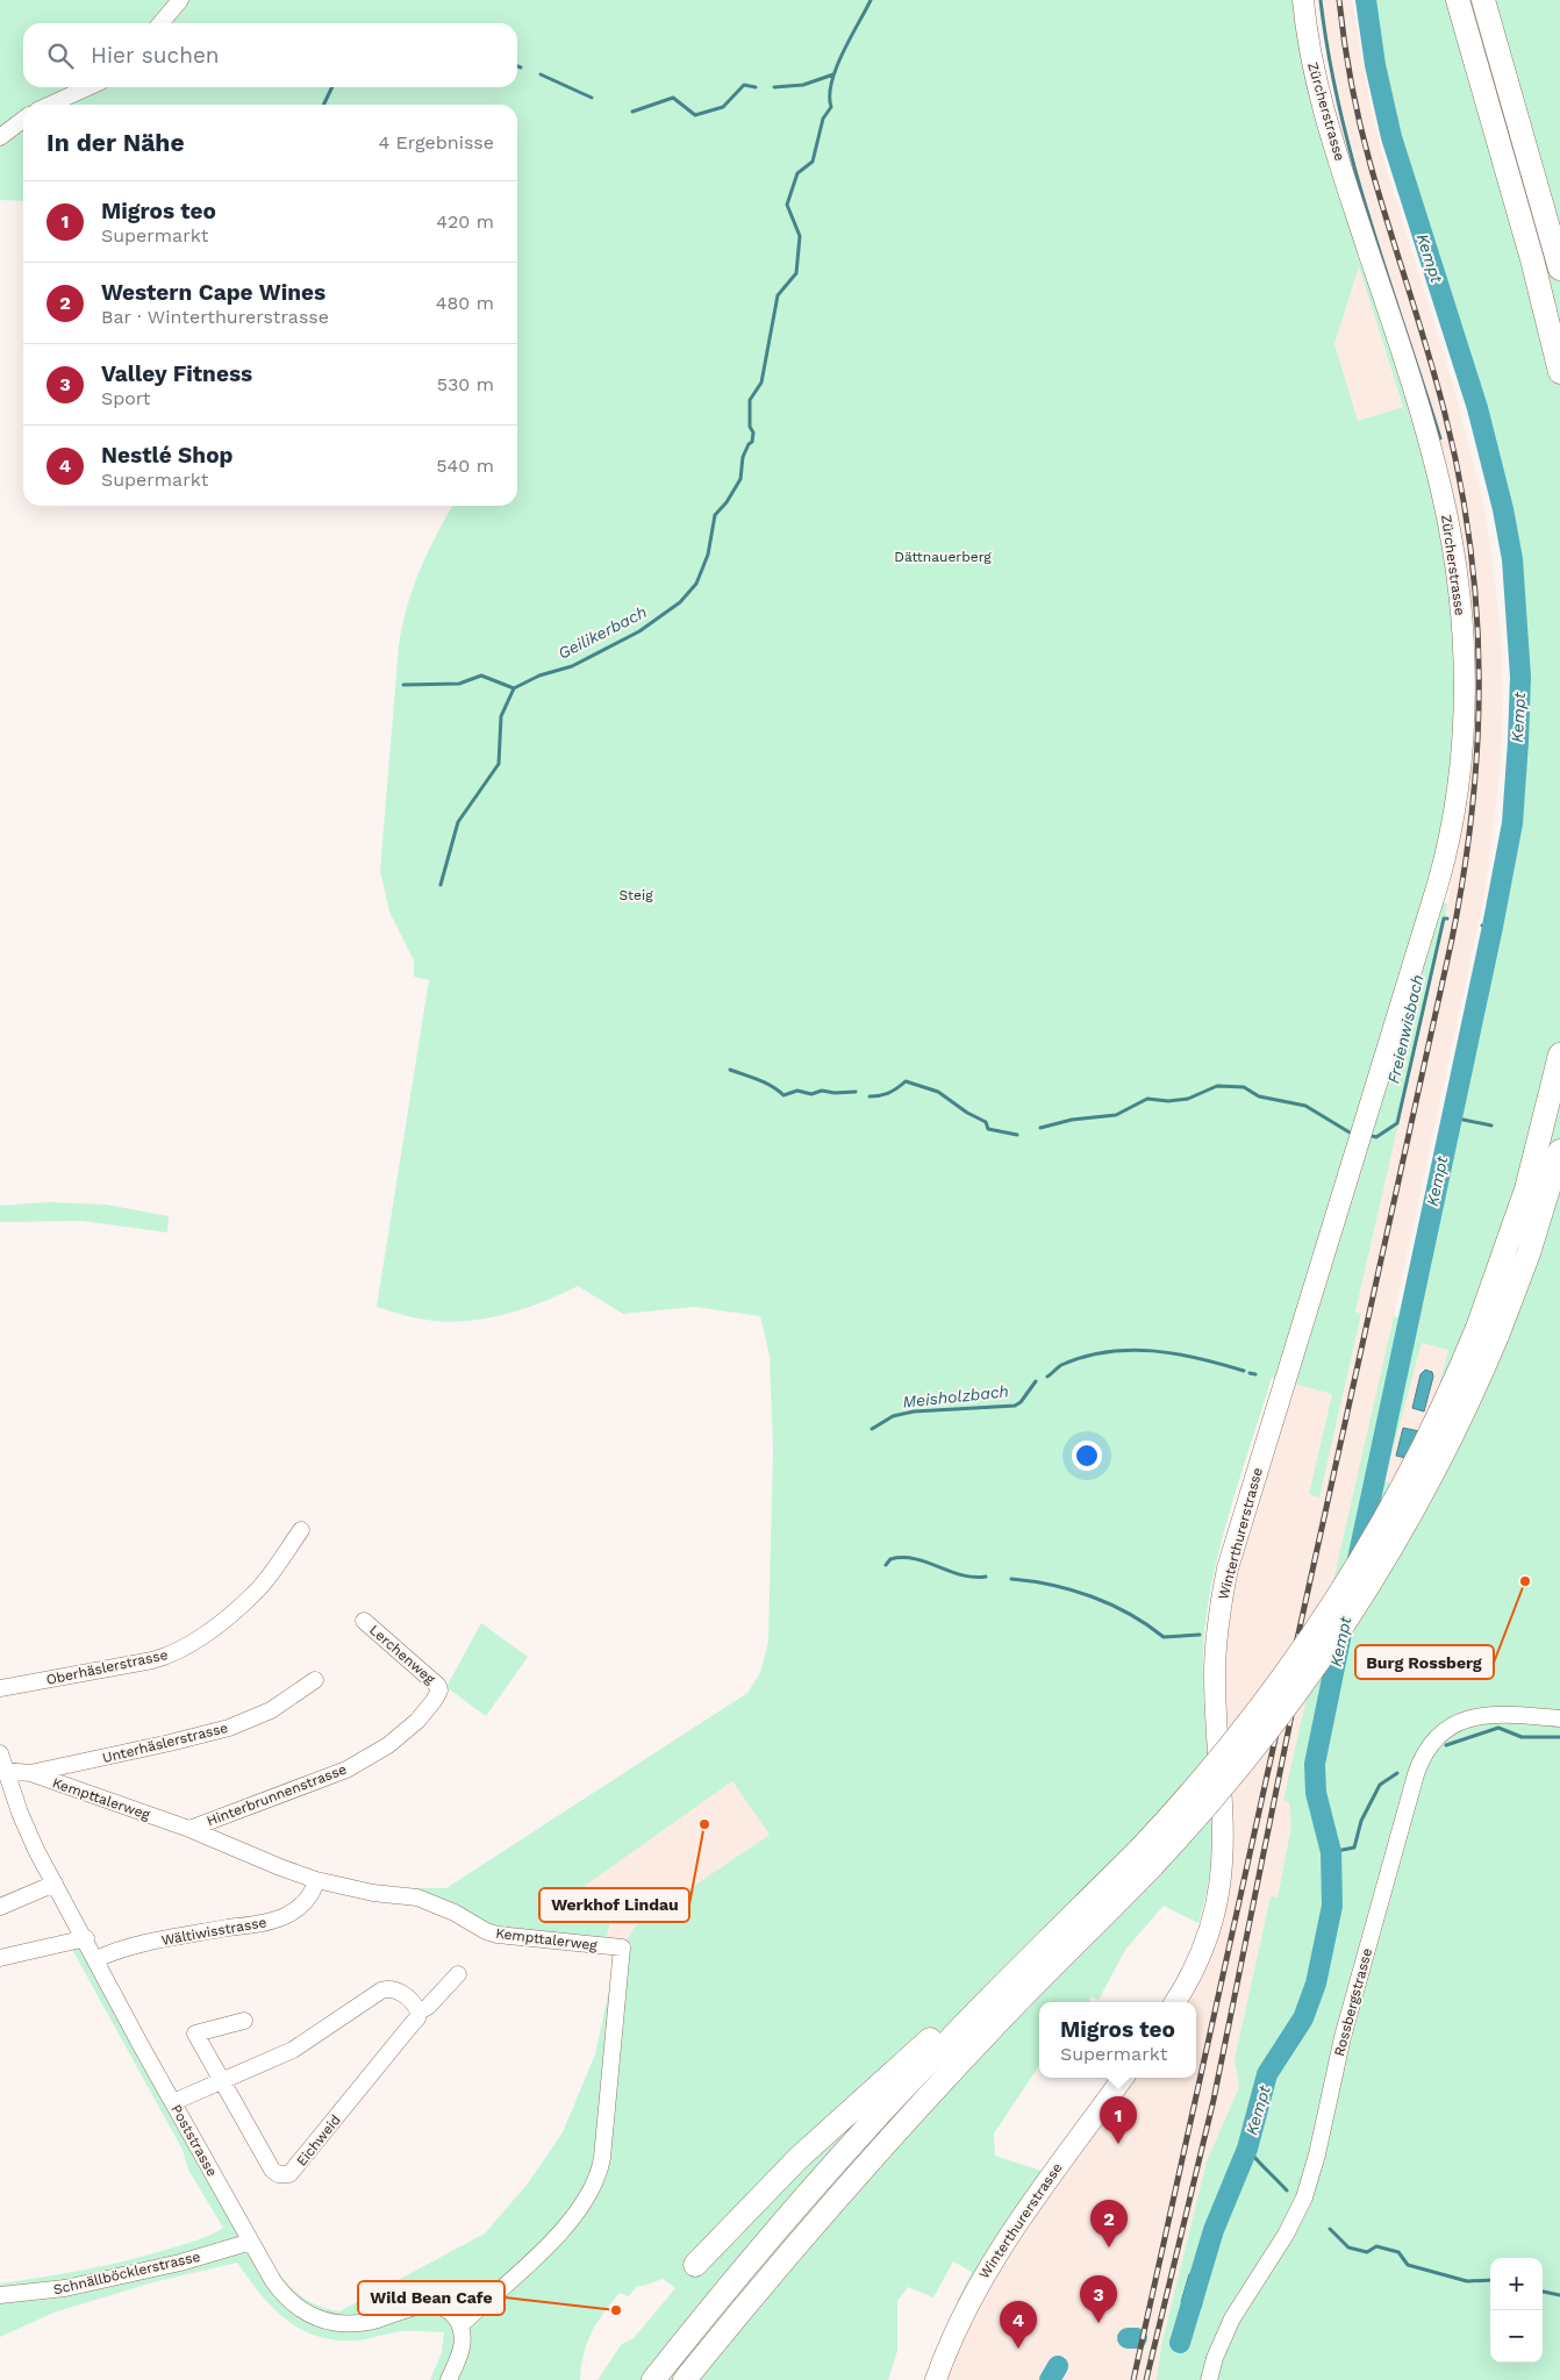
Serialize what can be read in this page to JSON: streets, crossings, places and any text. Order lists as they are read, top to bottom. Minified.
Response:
{"streets":{"main road":["Zürcherstrasse","Winterthurerstrasse"],"street":["Lerchenweg","Oberhäslerstrasse","Unterhäslerstrasse","Hinterbrunnenstrasse","Kempttalerweg","Wältiwisstrasse","Rossbergstrasse","Poststrasse","Eichweid","Schnällböcklerstrasse"]},"crossings":[["Zürcherstrasse","Winterthurerstrasse"],["Lerchenweg","Hinterbrunnenstrasse"],["Unterhäslerstrasse","Kempttalerweg"],["Unterhäslerstrasse","Poststrasse"],["Hinterbrunnenstrasse","Kempttalerweg"],["Kempttalerweg","Wältiwisstrasse"],["Kempttalerweg","Poststrasse"],["Wältiwisstrasse","Poststrasse"],["Poststrasse","Schnällböcklerstrasse"]],"water":["Kempt","Geilikerbach","Freienwisbach","Meisholzbach"],"parks":["Dättnauerberg","Steig"],"places":["Burg Rossberg","Werkhof Lindau","Wild Bean Cafe"],"page":{"search":"Hier suchen","heading":["In der Nähe","4 Ergebnisse"],"list":[{"mark":"1","name":"Migros teo","note":"Supermarkt","value":"420 m"},{"mark":"2","name":"Western Cape Wines","note":"Bar · Winterthurerstrasse","value":"480 m"},{"mark":"3","name":"Valley Fitness","note":"Sport","value":"530 m"},{"mark":"4","name":"Nestlé Shop","note":"Supermarkt","value":"540 m"}],"popup":["Migros teo","Supermarkt"],"pins":["1","2","3","4"],"map_buttons":["+","−"]}}
